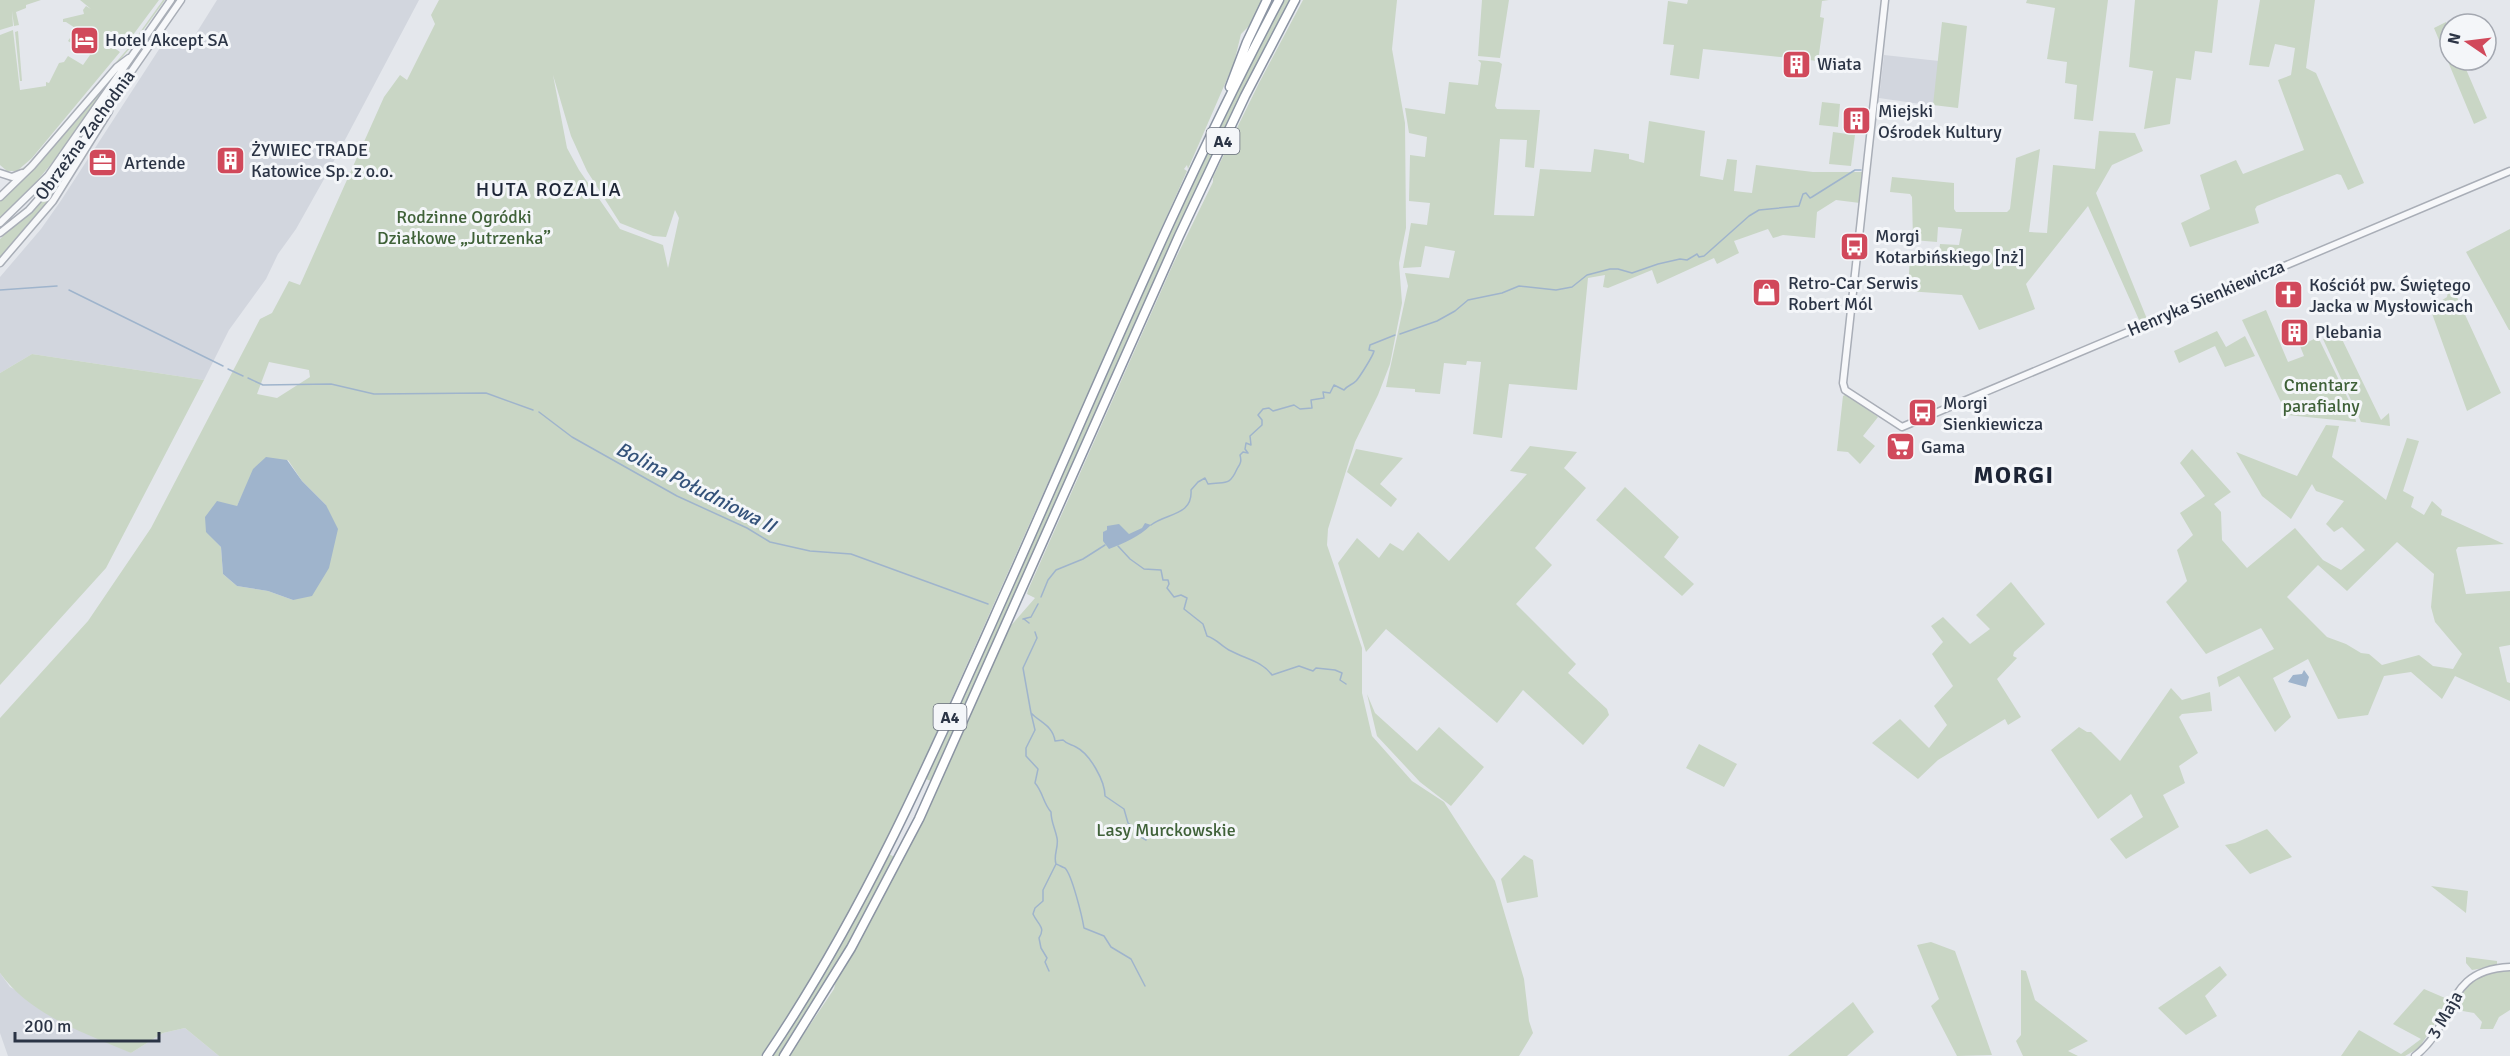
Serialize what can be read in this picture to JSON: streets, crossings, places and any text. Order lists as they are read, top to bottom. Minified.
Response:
{"streets":{"highway":["A4"],"street":["Obrzeżna Zachodnia","Henryka Sienkiewicza","3 Maja"]},"districts":["HUTA ROZALIA","MORGI"],"water":["Bolina Południowa II"],"parks":["Rodzinne Ogródki Działkowe „Jutrzenka”","Cmentarz parafialny","Lasy Murckowskie"],"places":{"hotel":["Hotel Akcept SA"],"building":["Wiata","Miejski Ośrodek Kultury","ŻYWIEC TRADE Katowice Sp. z o.o.","Plebania"],"office":["Artende"],"bus stop":["Morgi Kotarbińskiego [nż]","Morgi Sienkiewicza"],"shop":["Retro-Car Serwis Robert Mól"],"church":["Kościół pw. Świętego Jacka w Mysłowicach"],"supermarket":["Gama"]},"scale_bar":"200 m","north":"left"}
